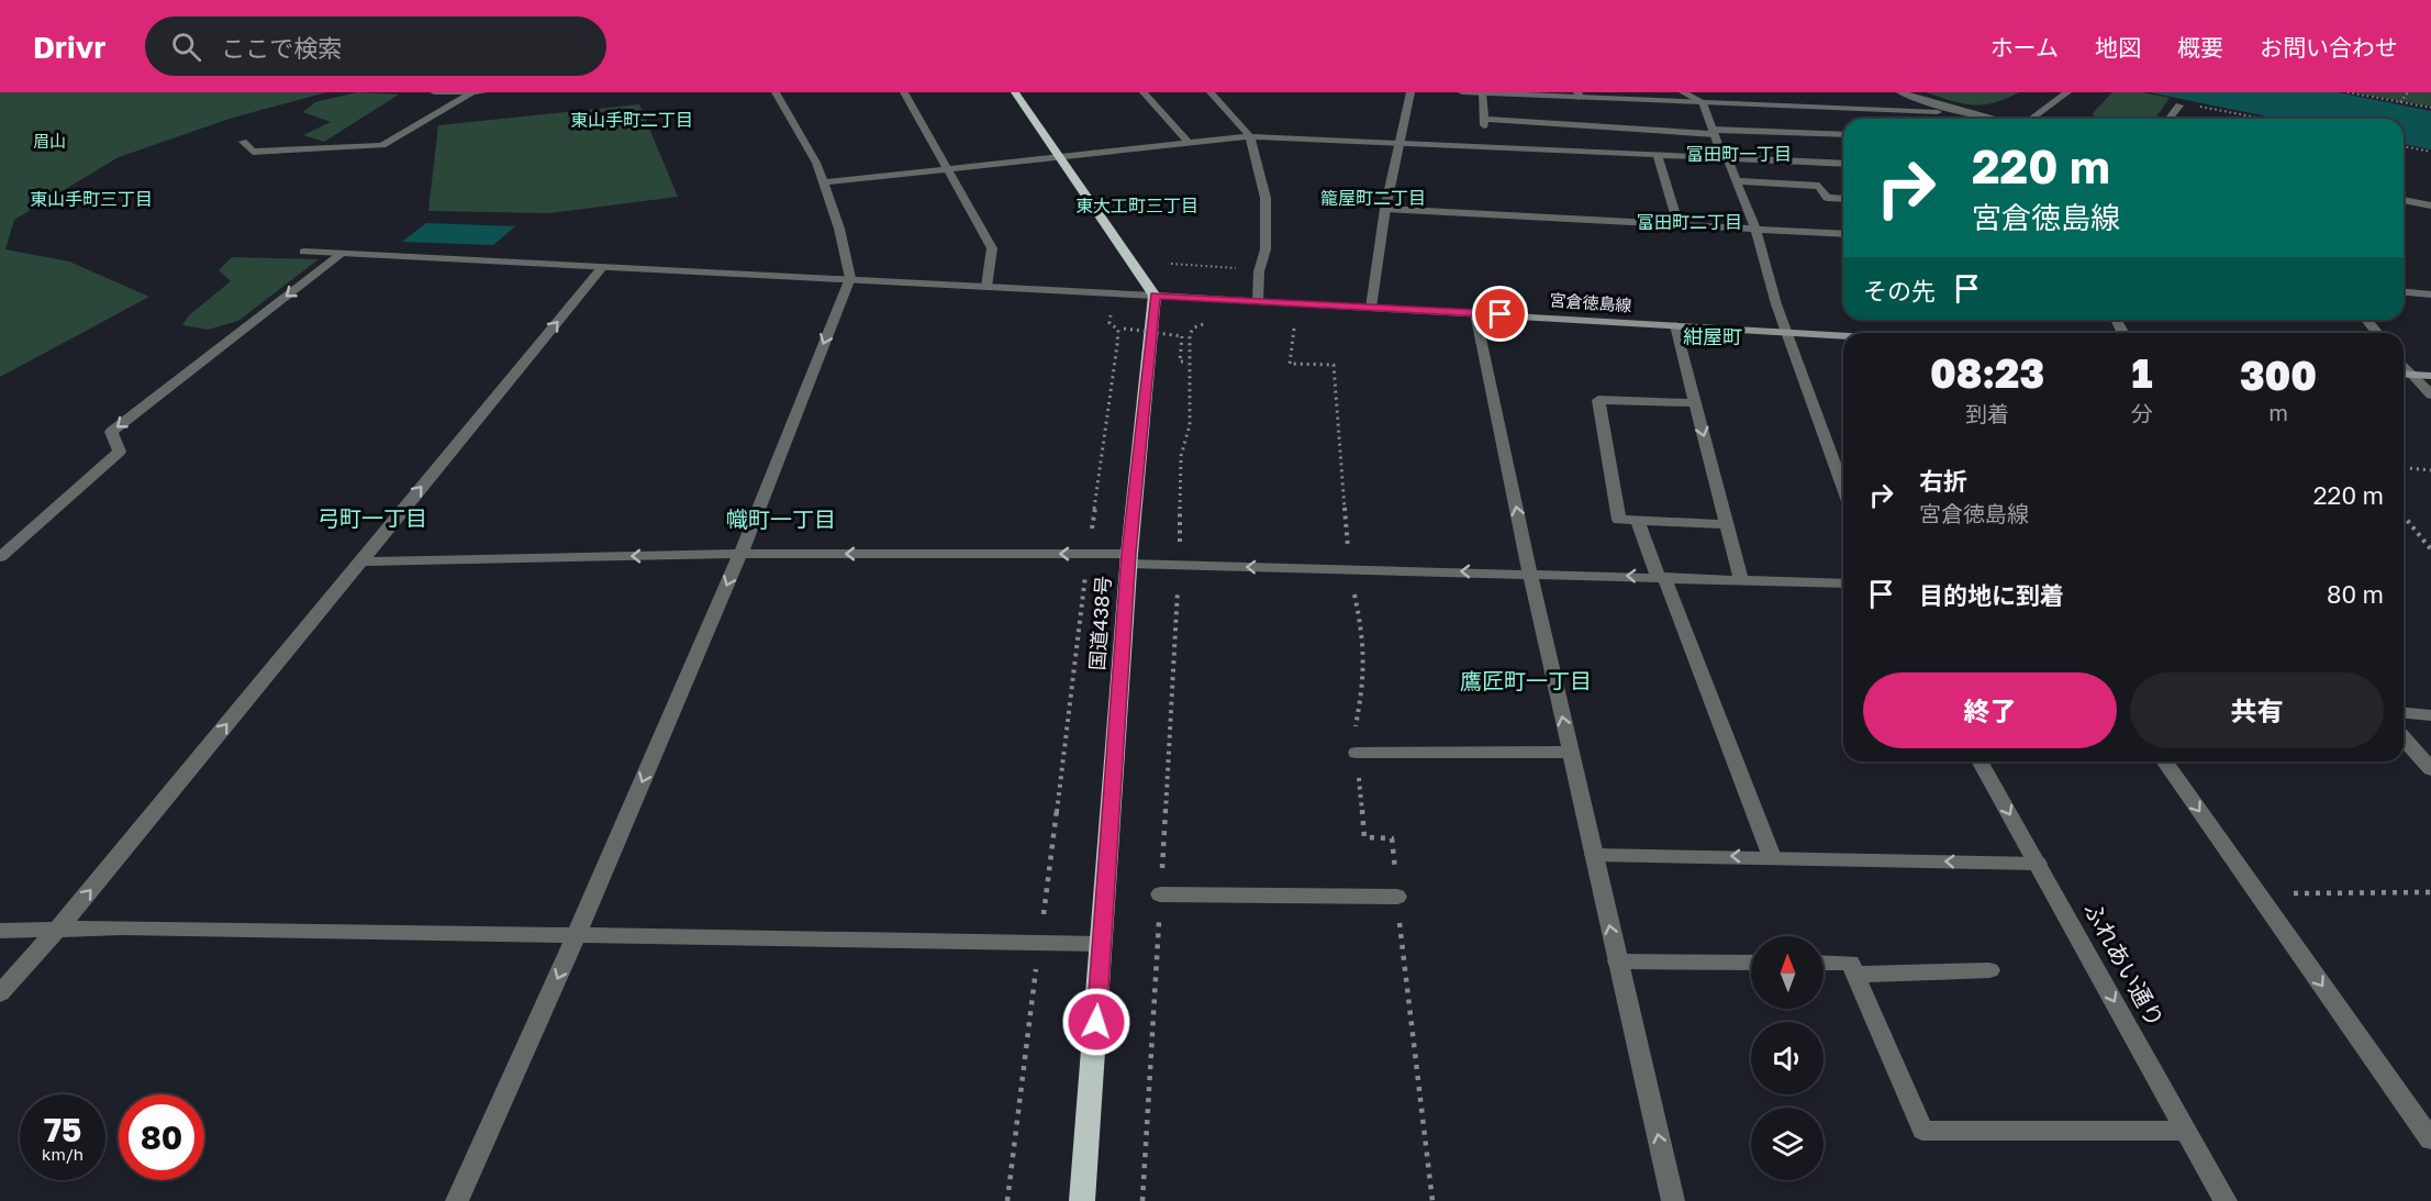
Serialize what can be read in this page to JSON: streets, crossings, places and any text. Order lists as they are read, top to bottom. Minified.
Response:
{"streets":{"highway":["国道438号"],"main road":["宮倉徳島線"],"street":["ふれあい通り"]},"crossings":[["宮倉徳島線","国道438号"]],"one_way":["ふれあい通り"],"districts":["東山手町二丁目","富田町一丁目","籠屋町二丁目","東山手町三丁目","東大工町三丁目","富田町二丁目","紺屋町","弓町一丁目","幟町一丁目","鷹匠町一丁目"],"parks":["眉山"],"north":"top","page":{"header":"Drivr","search":"ここで検索","nav":["ホーム","地図","概要","お問い合わせ"],"turn":["220 m","宮倉徳島線"],"then":"その先","eta":["08:23","到着","1","分","300","m"],"list":[{"name":"右折","note":"宮倉徳島線","value":"220 m"},{"name":"目的地に到着","value":"80 m"}],"buttons":["終了","共有"],"speed":"75 km/h","limit":"80"}}
